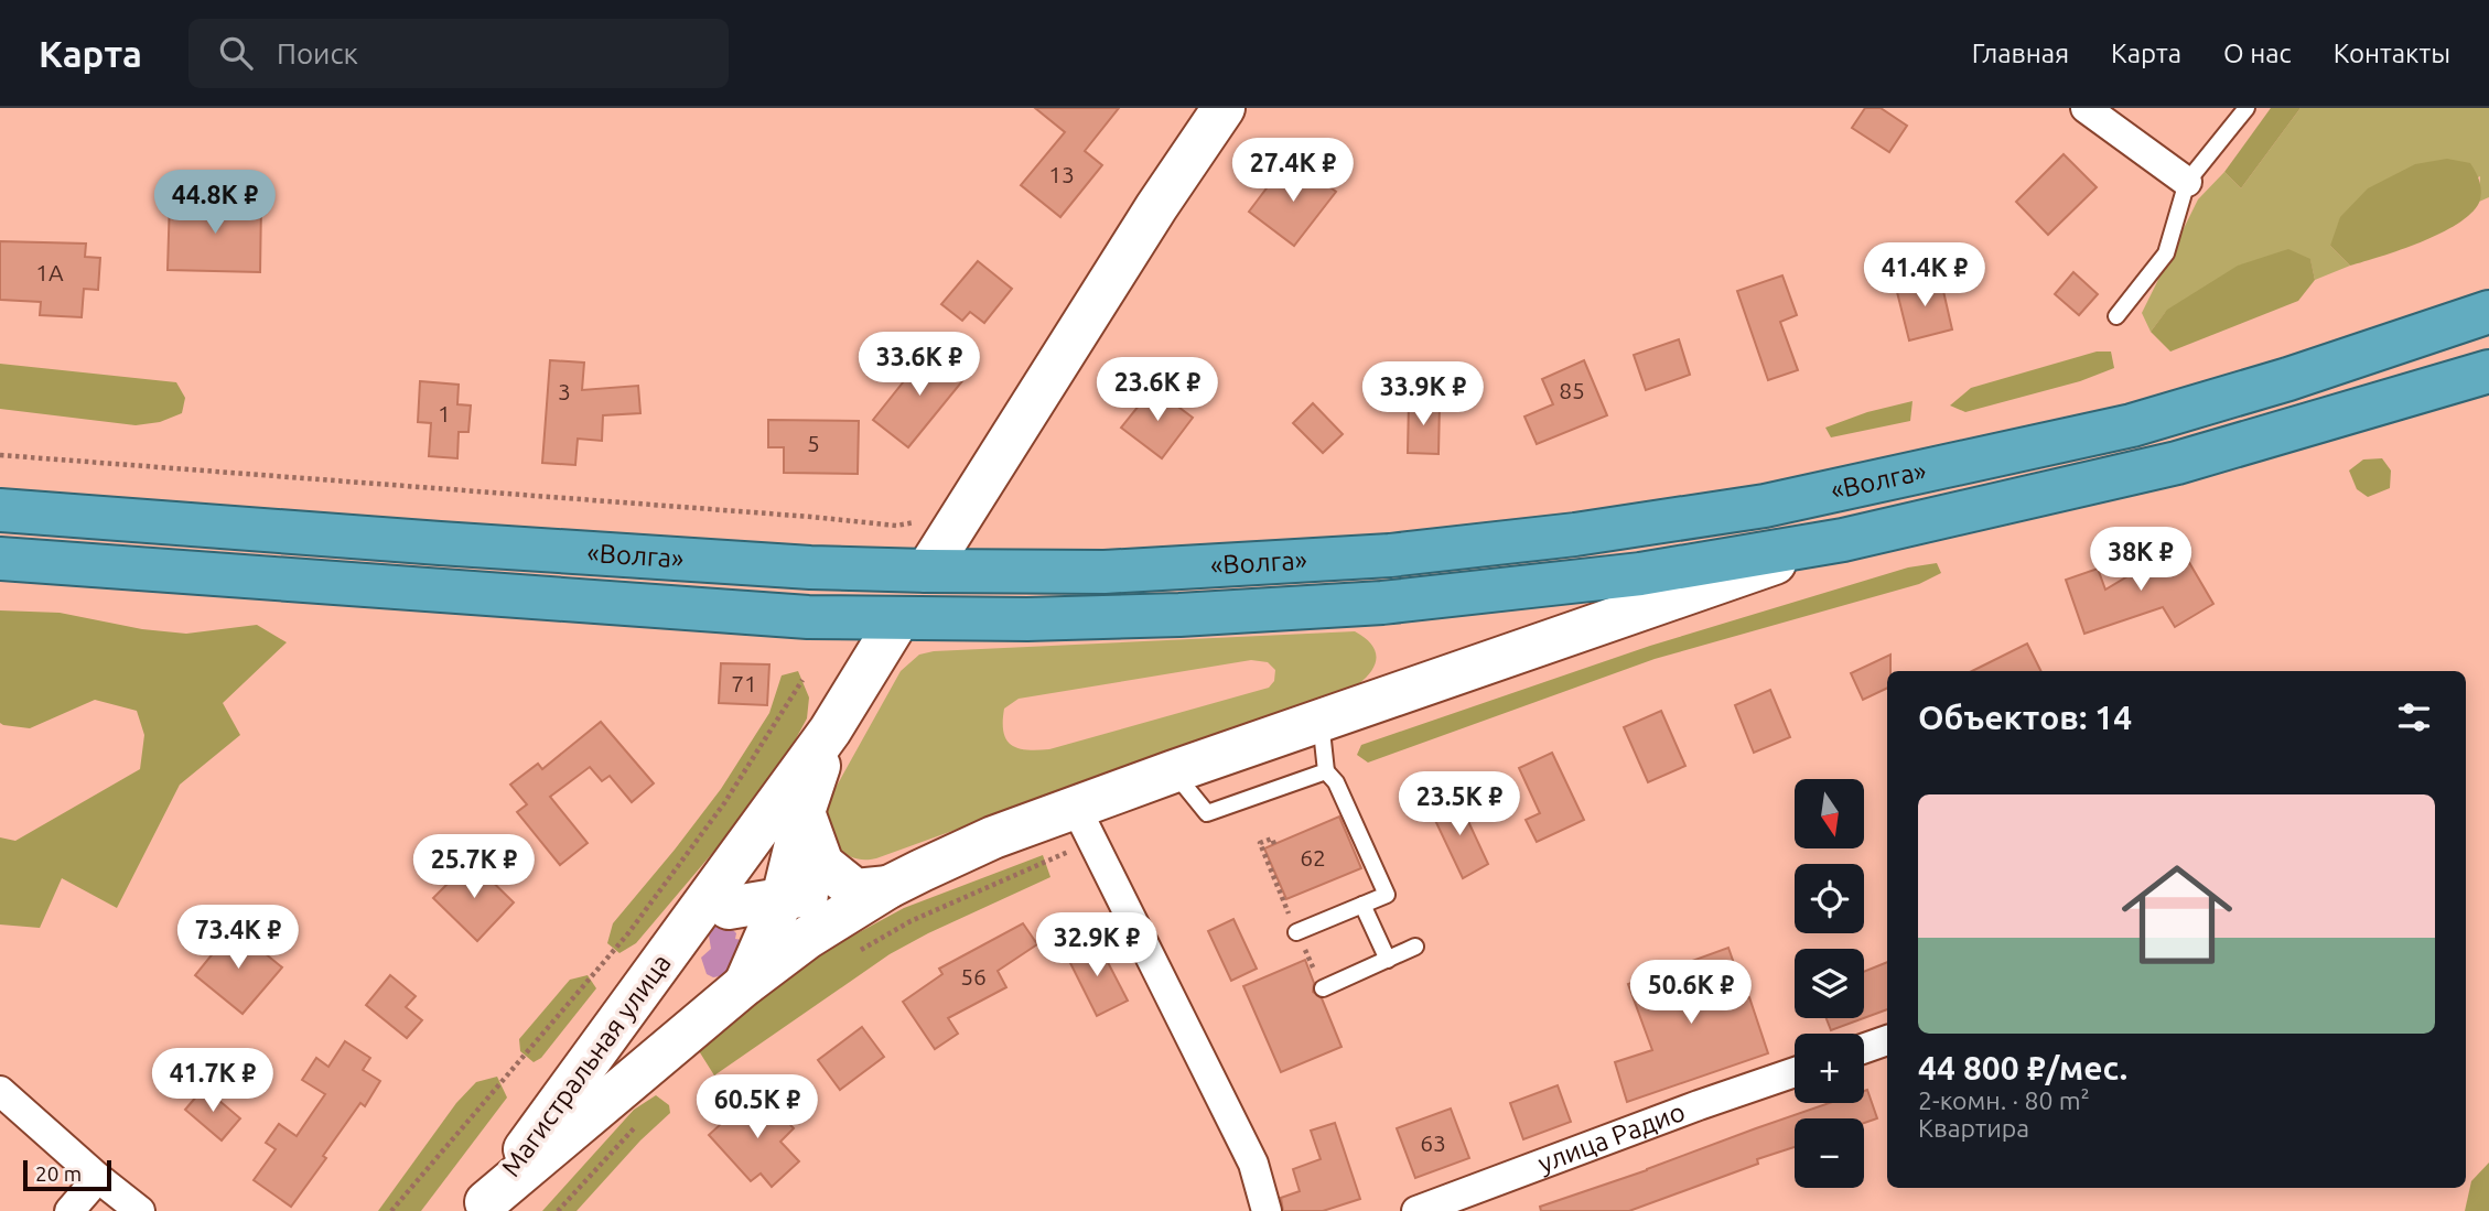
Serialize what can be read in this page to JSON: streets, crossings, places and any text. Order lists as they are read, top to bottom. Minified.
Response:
{"streets":{"highway":["«Волга»"],"main road":["Магистральная улица"],"street":["улица Радио"]},"house_numbers":["13","1А","85","3","1","5","71","62","56","63"],"scale_bar":"20 m","north":"bottom","page":{"header":"Карта","search":"Поиск","nav":["Главная","Карта","О нас","Контакты"],"price":["27.4K ₽","44.8K ₽","41.4K ₽","33.6K ₽","23.6K ₽","33.9K ₽","38K ₽","23.5K ₽","25.7K ₽","73.4K ₽","32.9K ₽","50.6K ₽","41.7K ₽","60.5K ₽"],"heading":"Объектов: 14","list":[{"name":"44 800 ₽/мес.","note":"2-комн. · 80 m² · Квартира"}],"map_buttons":["+","−"],"scale":"20 m"}}
